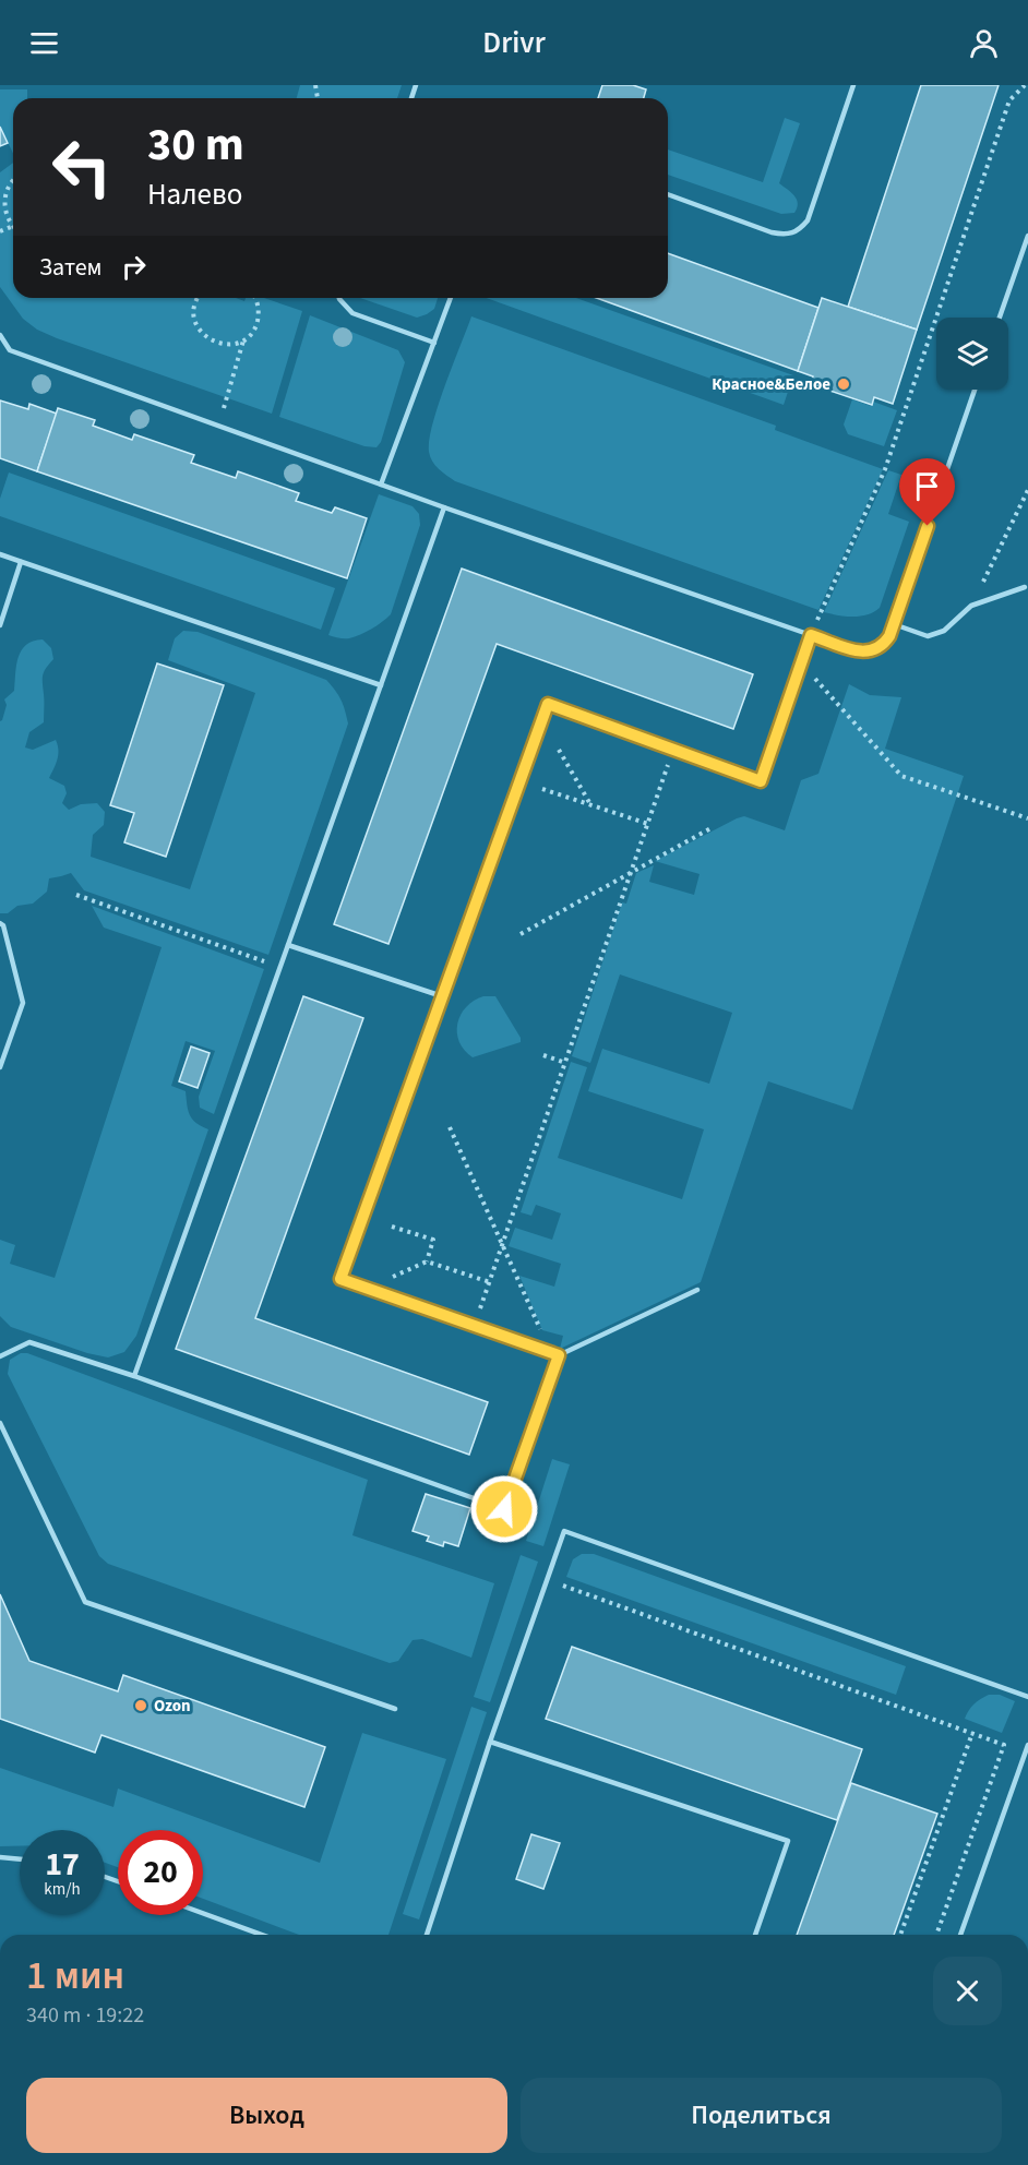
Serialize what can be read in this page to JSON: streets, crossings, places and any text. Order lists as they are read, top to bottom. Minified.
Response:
{"places":["Красное&Белое","Ozon"],"page":{"header":"Drivr","turn":["30 m","Налево"],"then":"Затем","speed":"17 km/h","limit":"20","heading":["1 мин","340 m · 19:22"],"buttons":["Выход","Поделиться"]}}
